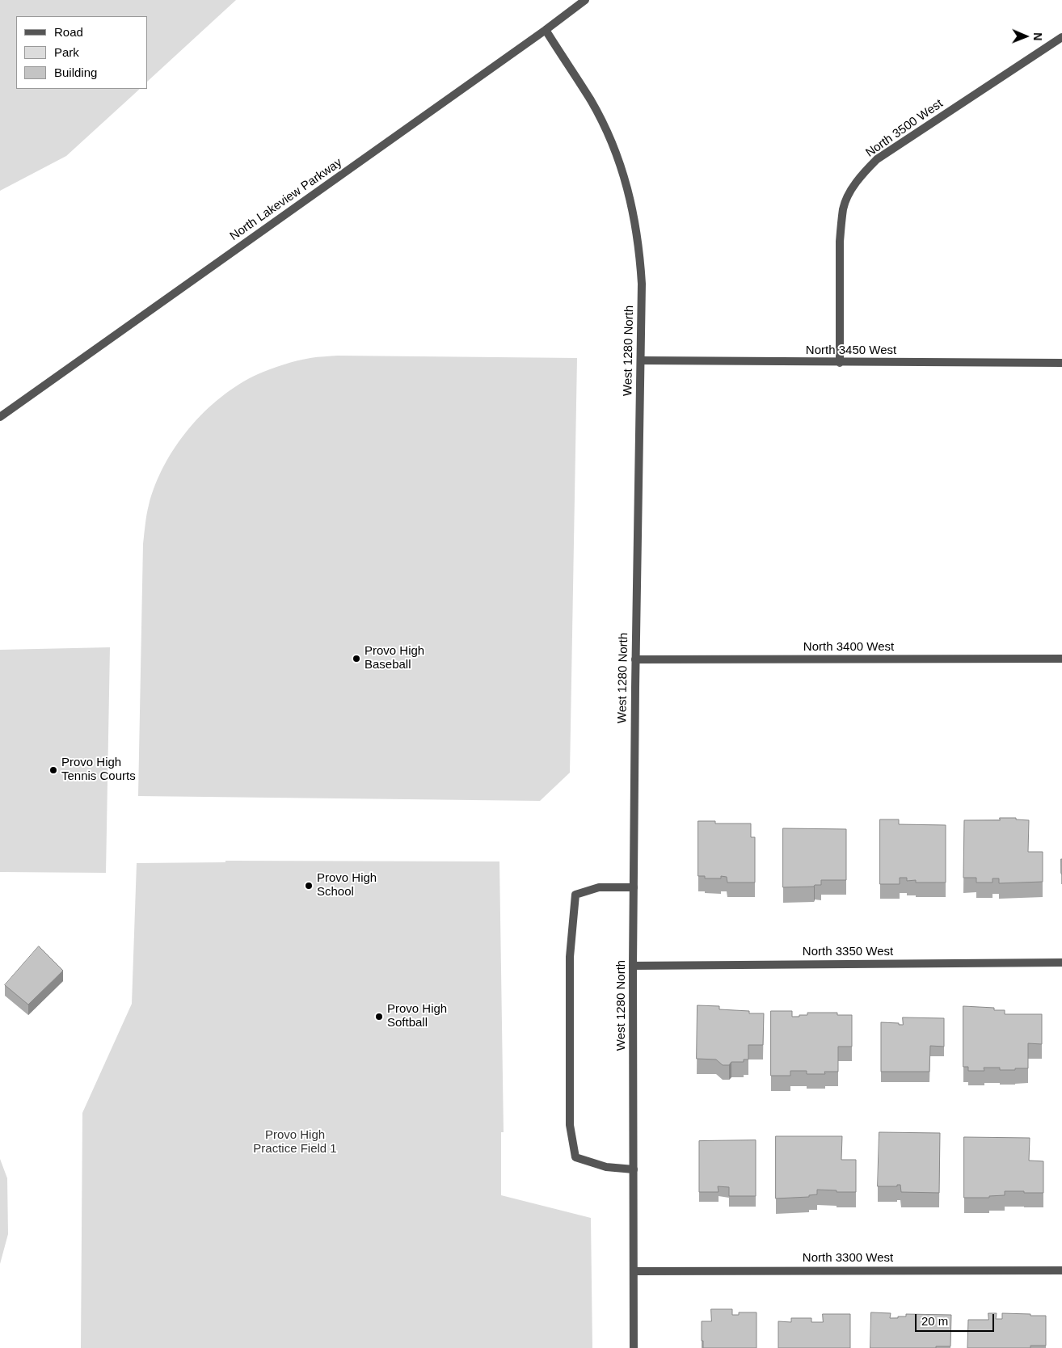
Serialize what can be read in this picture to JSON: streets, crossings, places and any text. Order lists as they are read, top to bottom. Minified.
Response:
{"streets":{"street":["North 3500 West","North Lakeview Parkway","West 1280 North","North 3450 West","North 3400 West","North 3350 West","North 3300 West"]},"crossings":[["North 3500 West","North 3450 West"],["North Lakeview Parkway","West 1280 North"],["West 1280 North","North 3450 West"],["West 1280 North","North 3400 West"],["West 1280 North","North 3350 West"],["West 1280 North","North 3300 West"]],"parks":["Provo High Practice Field 1"],"places":["Provo High Baseball","Provo High Tennis Courts","Provo High School","Provo High Softball"],"legend":["Road","Park","Building"],"scale_bar":"20 m","north":"right"}
